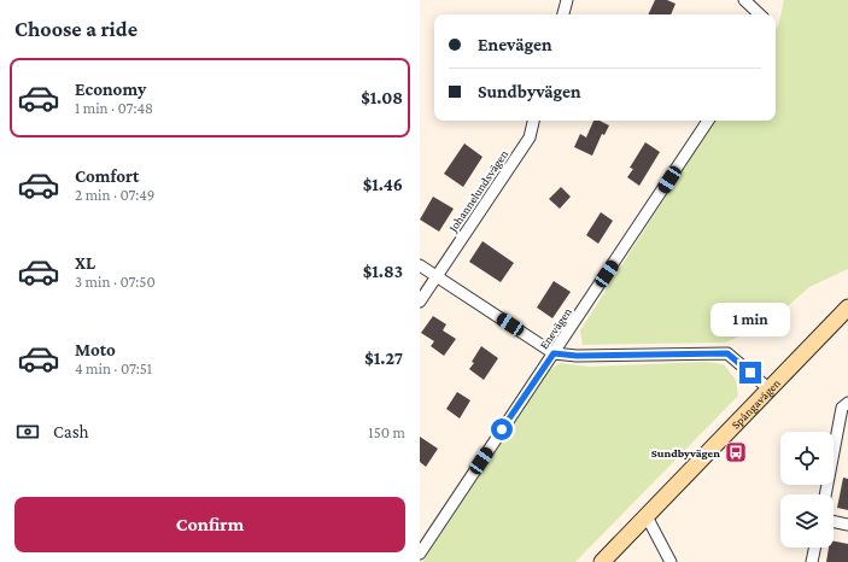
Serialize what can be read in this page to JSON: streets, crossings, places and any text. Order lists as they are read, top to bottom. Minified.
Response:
{"streets":{"street":["Johannelundsvägen","Enevägen","Spångavägen"]},"places":{"bus stop":["Sundbyvägen"]},"page":{"heading":"Choose a ride","banner":["Enevägen","Sundbyvägen"],"list":[{"name":"Economy","note":"1 min · 07:48","value":"$1.08"},{"name":"Comfort","note":"2 min · 07:49","value":"$1.46"},{"name":"XL","note":"3 min · 07:50","value":"$1.83"},{"name":"Moto","note":"4 min · 07:51","value":"$1.27"}],"bubble":"1 min","pay":["Cash","150 m"],"buttons":"Confirm"}}
